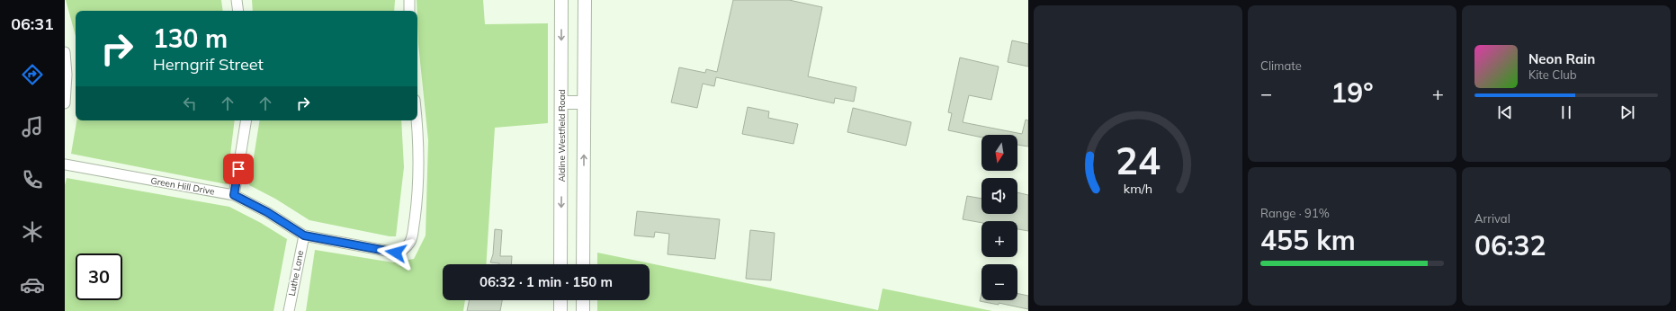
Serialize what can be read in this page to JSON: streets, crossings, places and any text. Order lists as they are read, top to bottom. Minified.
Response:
{"streets":{"main road":["Aldine Westfield Road"],"street":["Green Hill Drive","Luthe Lane"]},"crossings":[["Green Hill Drive","Luthe Lane"]],"north":"bottom","page":{"tabs":"06:31","tile":["Climate",["Range · 91%","455 km"],["Arrival","06:32"]],"turn":["130 m","Herngrif Street"],"song":["Neon Rain","Kite Club"],"heat":["−","19°","+"],"map_buttons":["+","−"],"limit":"30","trip":"06:32 · 1 min · 150 m","gauge":["24","km/h"]}}
